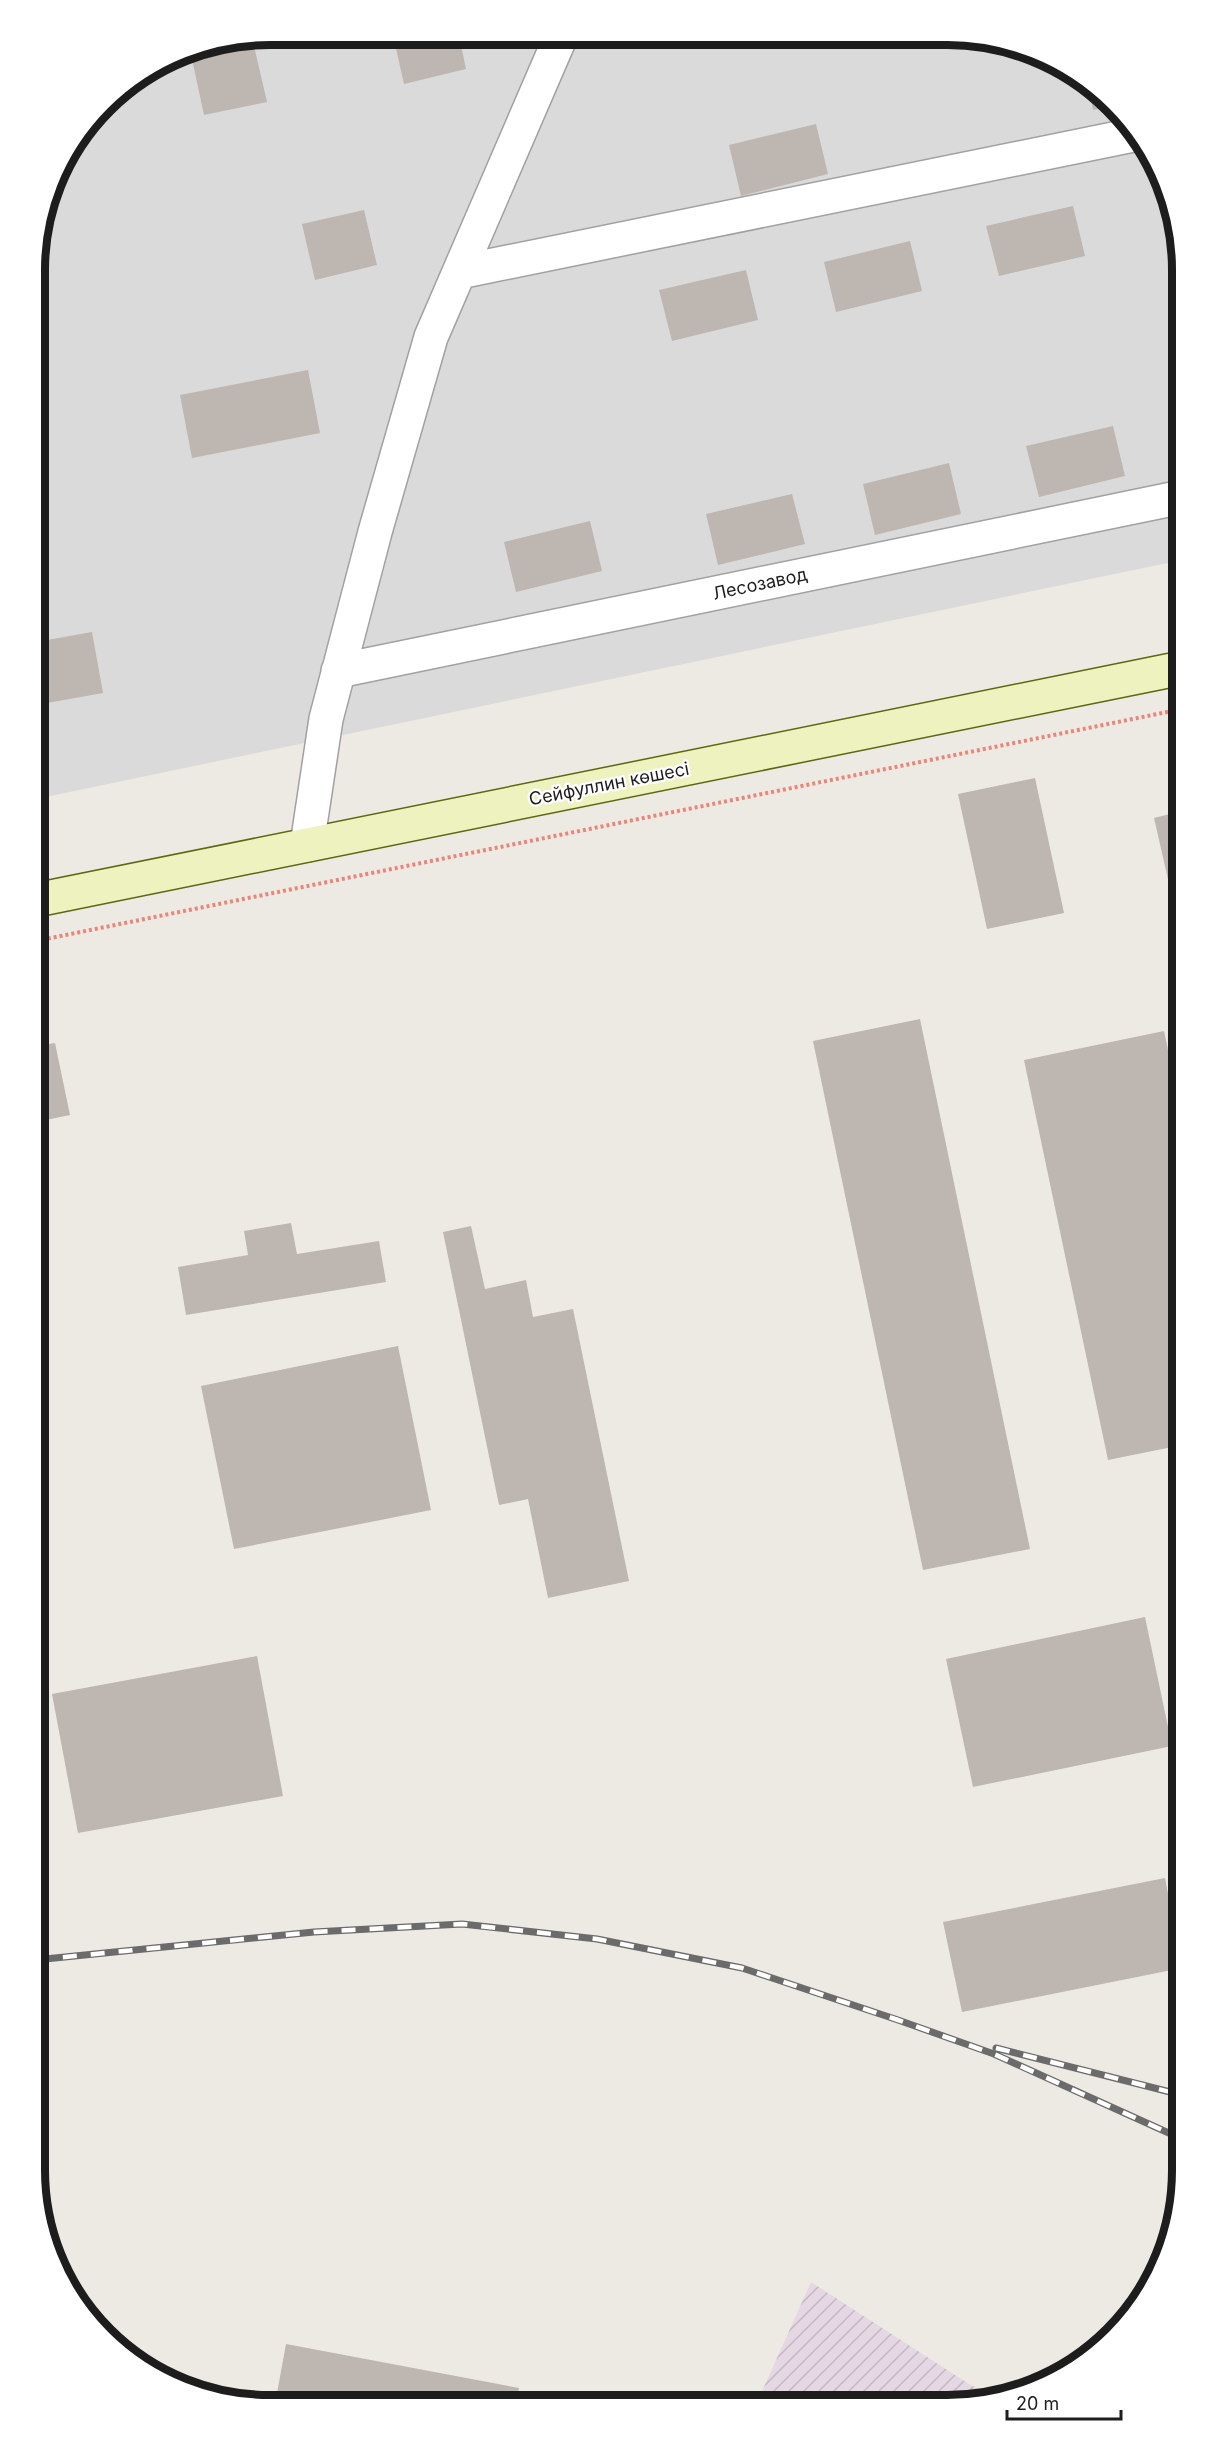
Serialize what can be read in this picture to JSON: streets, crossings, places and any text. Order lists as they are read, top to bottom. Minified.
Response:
{"streets":{"main road":["Сейфуллин көшесі"],"street":["Лесозавод"]},"scale_bar":"20 m"}
